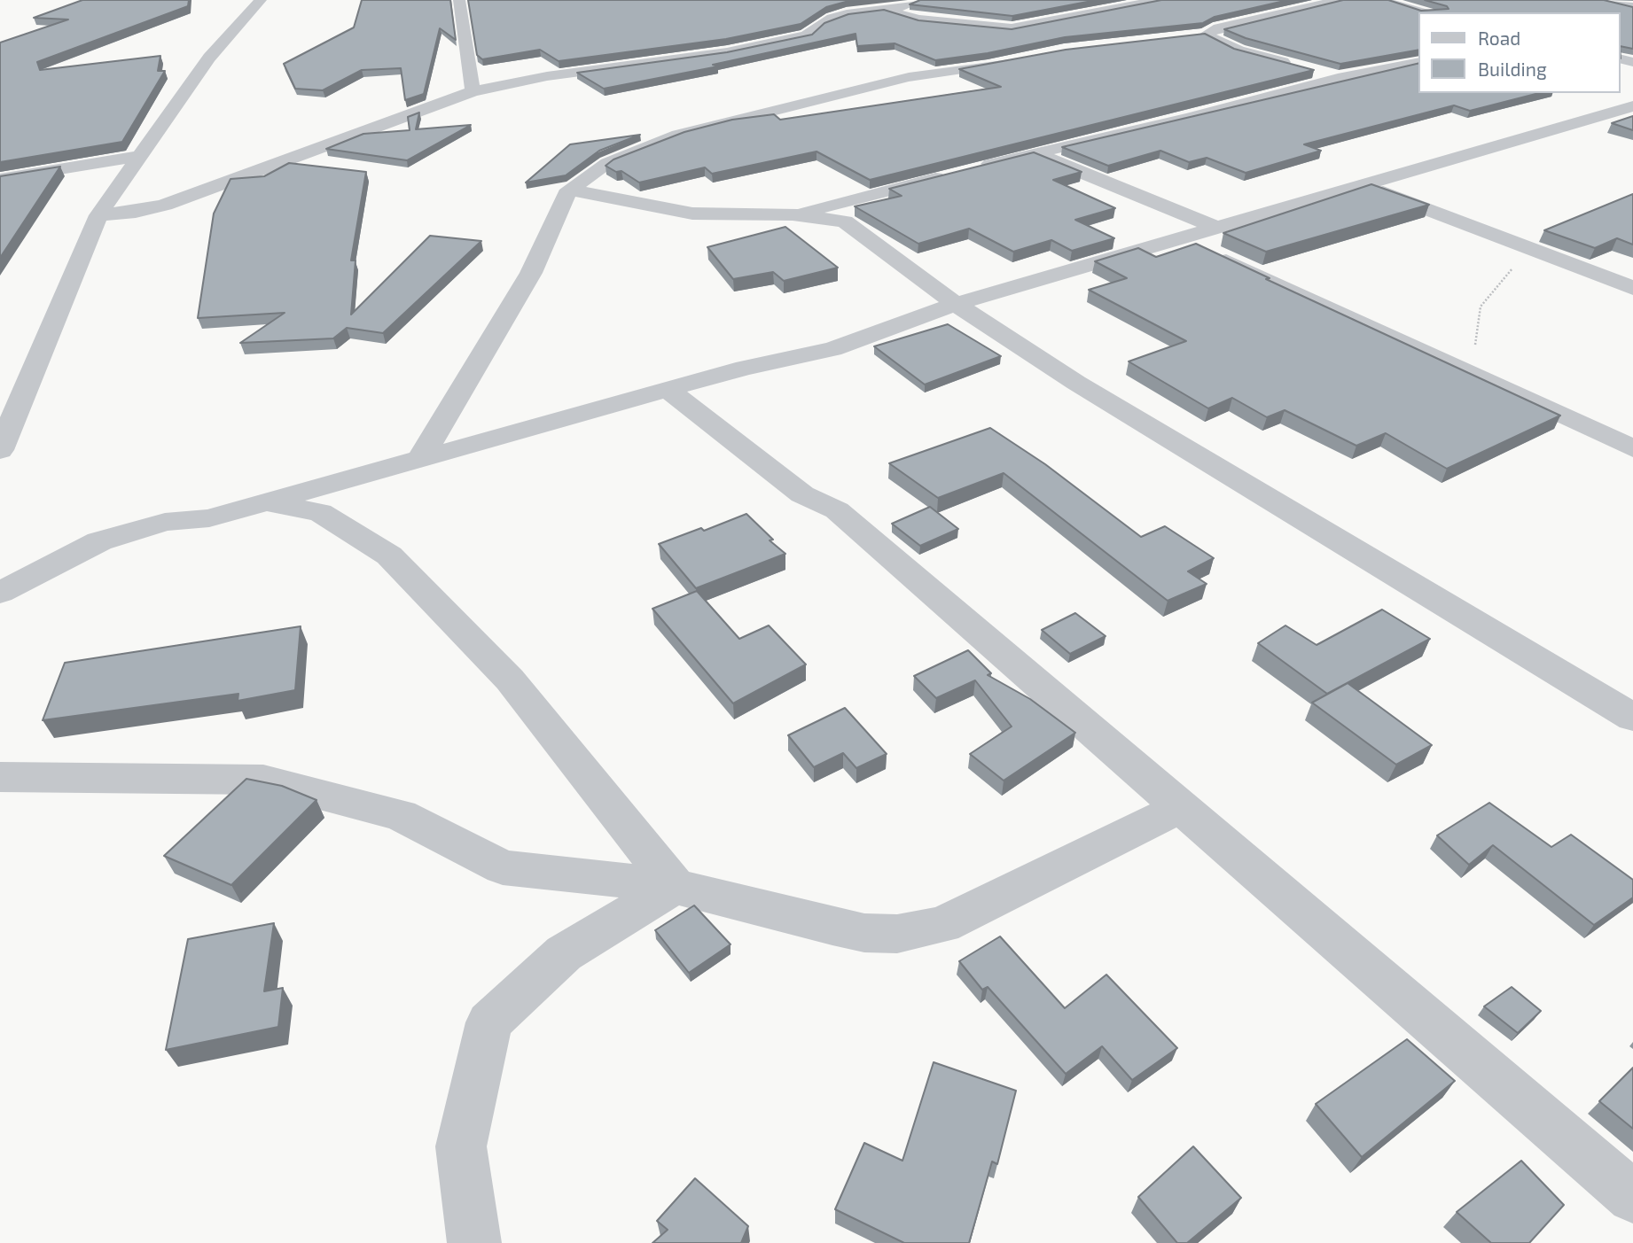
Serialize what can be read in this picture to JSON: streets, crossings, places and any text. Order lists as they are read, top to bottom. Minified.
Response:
{"legend":["Road","Building"]}
